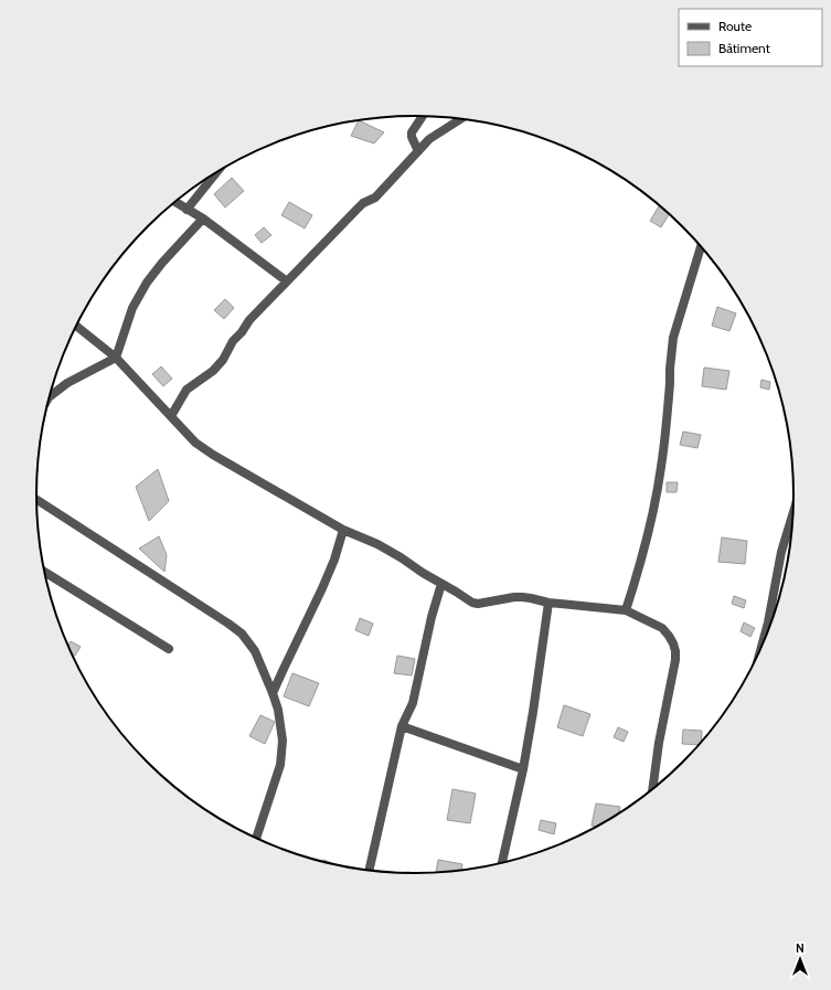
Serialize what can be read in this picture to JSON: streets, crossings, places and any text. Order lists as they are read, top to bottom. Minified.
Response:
{"legend":["Route","Bâtiment"],"north":"top"}
